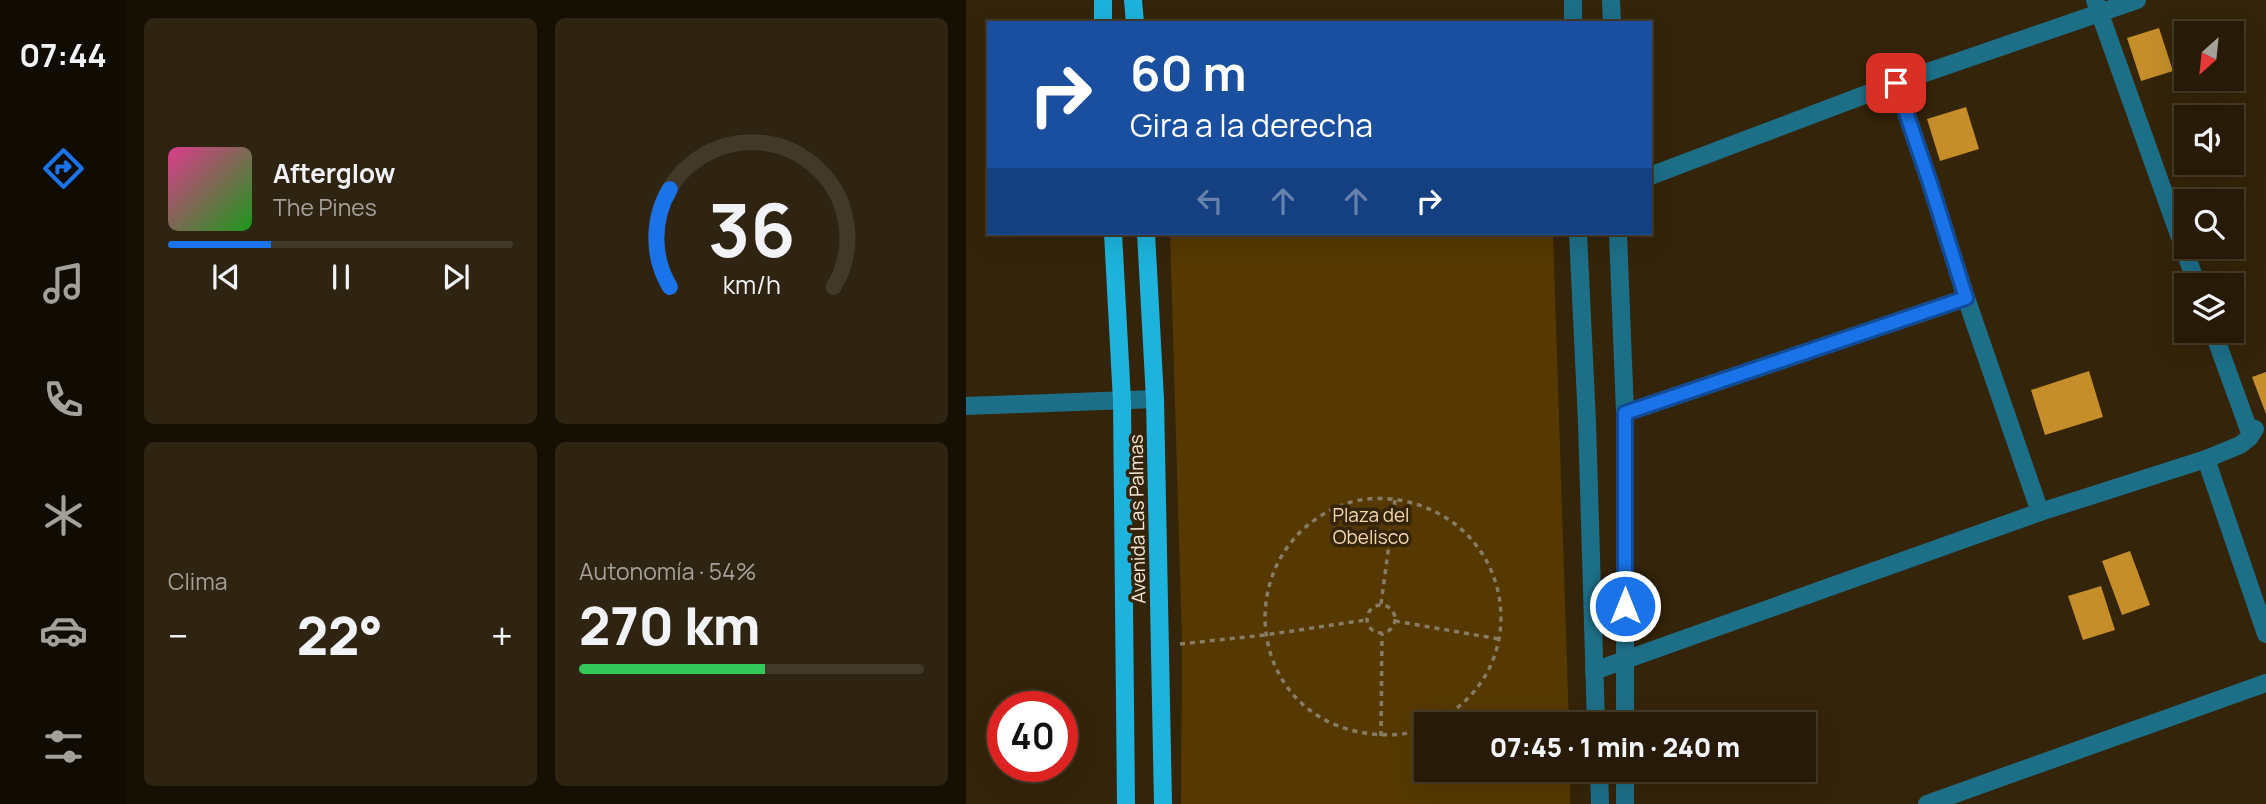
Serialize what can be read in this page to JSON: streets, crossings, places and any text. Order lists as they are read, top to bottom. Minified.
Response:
{"streets":{"main road":["Avenida Las Palmas"]},"parks":["Plaza del Obelisco"],"north":"bottom left","page":{"tabs":"07:44","turn":["60 m","Gira a la derecha"],"song":["Afterglow","The Pines"],"tile":["Clima",["Autonomía · 54%","270 km"]],"heat":["−","22°","+"],"limit":"40","trip":"07:45 · 1 min · 240 m","gauge":["36","km/h"]}}
